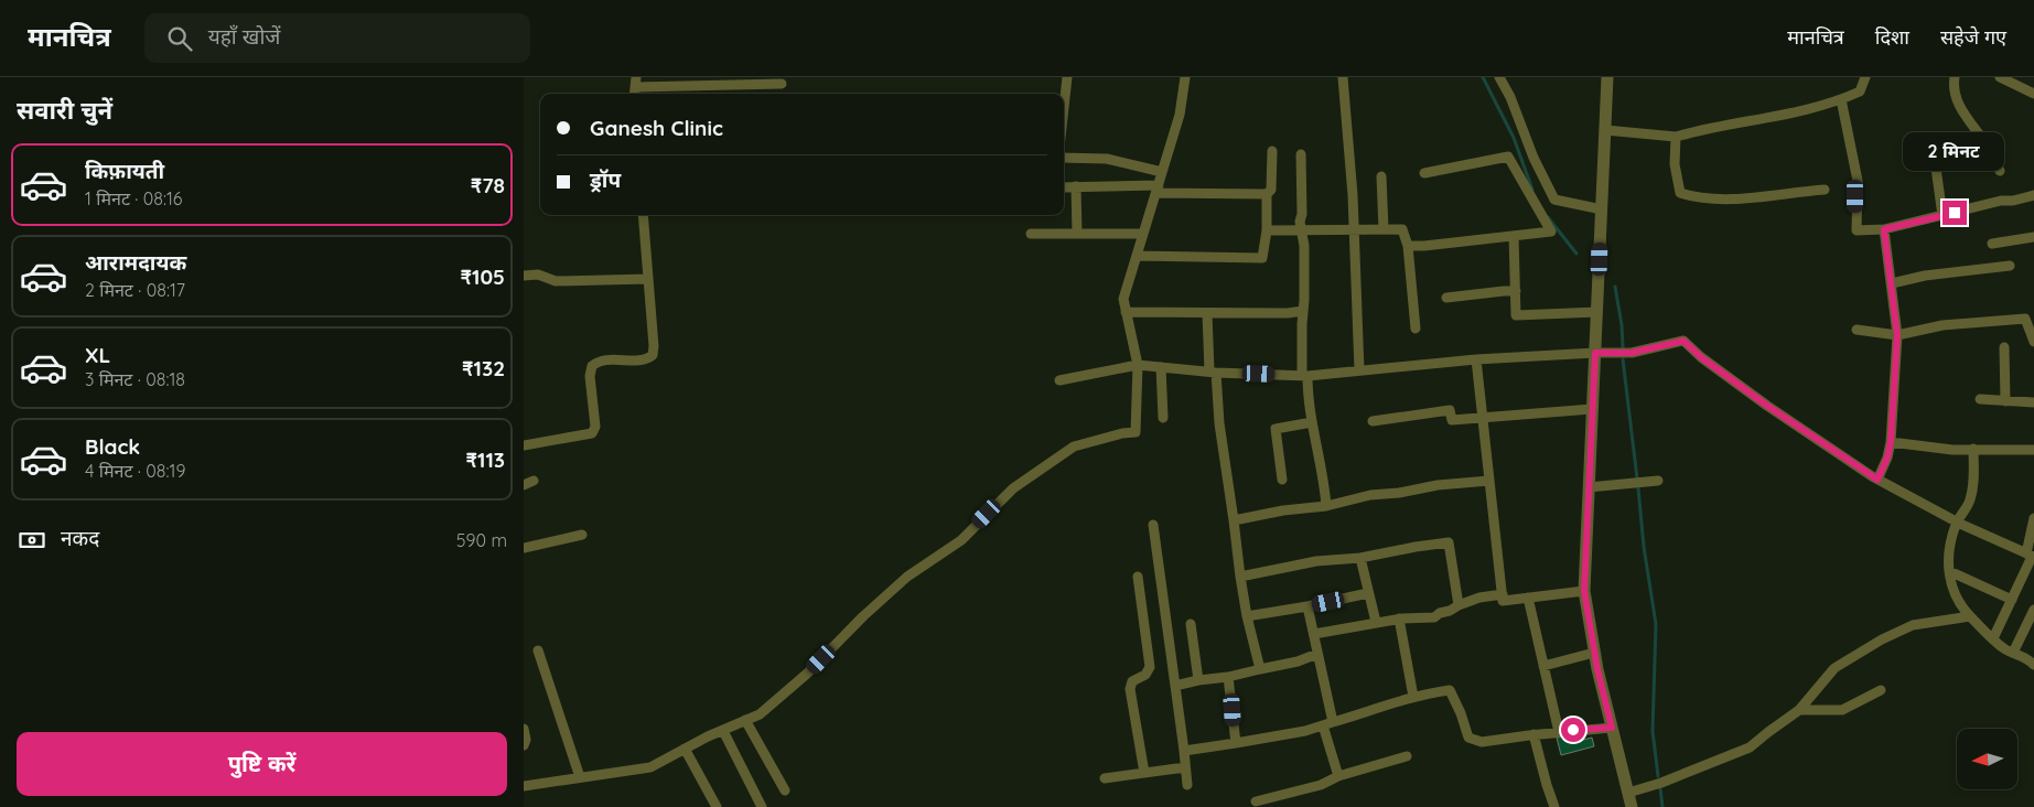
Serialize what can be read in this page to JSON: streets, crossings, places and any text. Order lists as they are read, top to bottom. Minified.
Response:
{"north":"left","page":{"header":"मानचित्र","search":"यहाँ खोजें","nav":["मानचित्र","दिशा","सहेजे गए"],"heading":"सवारी चुनें","banner":["Ganesh Clinic","ड्रॉप"],"bubble":"2 मिनट","list":[{"name":"किफ़ायती","note":"1 मिनट · 08:16","value":"₹78"},{"name":"आरामदायक","note":"2 मिनट · 08:17","value":"₹105"},{"name":"XL","note":"3 मिनट · 08:18","value":"₹132"},{"name":"Black","note":"4 मिनट · 08:19","value":"₹113"}],"pay":["नकद","590 m"],"buttons":"पुष्टि करें"}}
